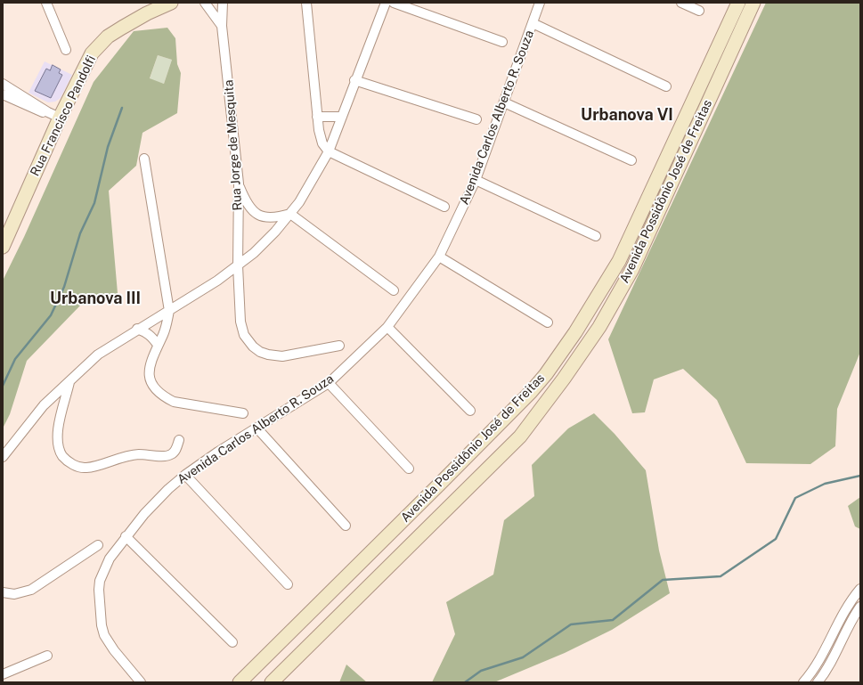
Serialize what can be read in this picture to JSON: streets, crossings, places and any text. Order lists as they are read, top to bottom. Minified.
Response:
{"streets":{"street":["Rua Francisco Pandolfi","Avenida Carlos Alberto R. Souza","Rua Jorge de Mesquita","Avenida Possidônio José de Freitas"]},"districts":["Urbanova VI","Urbanova III"]}
